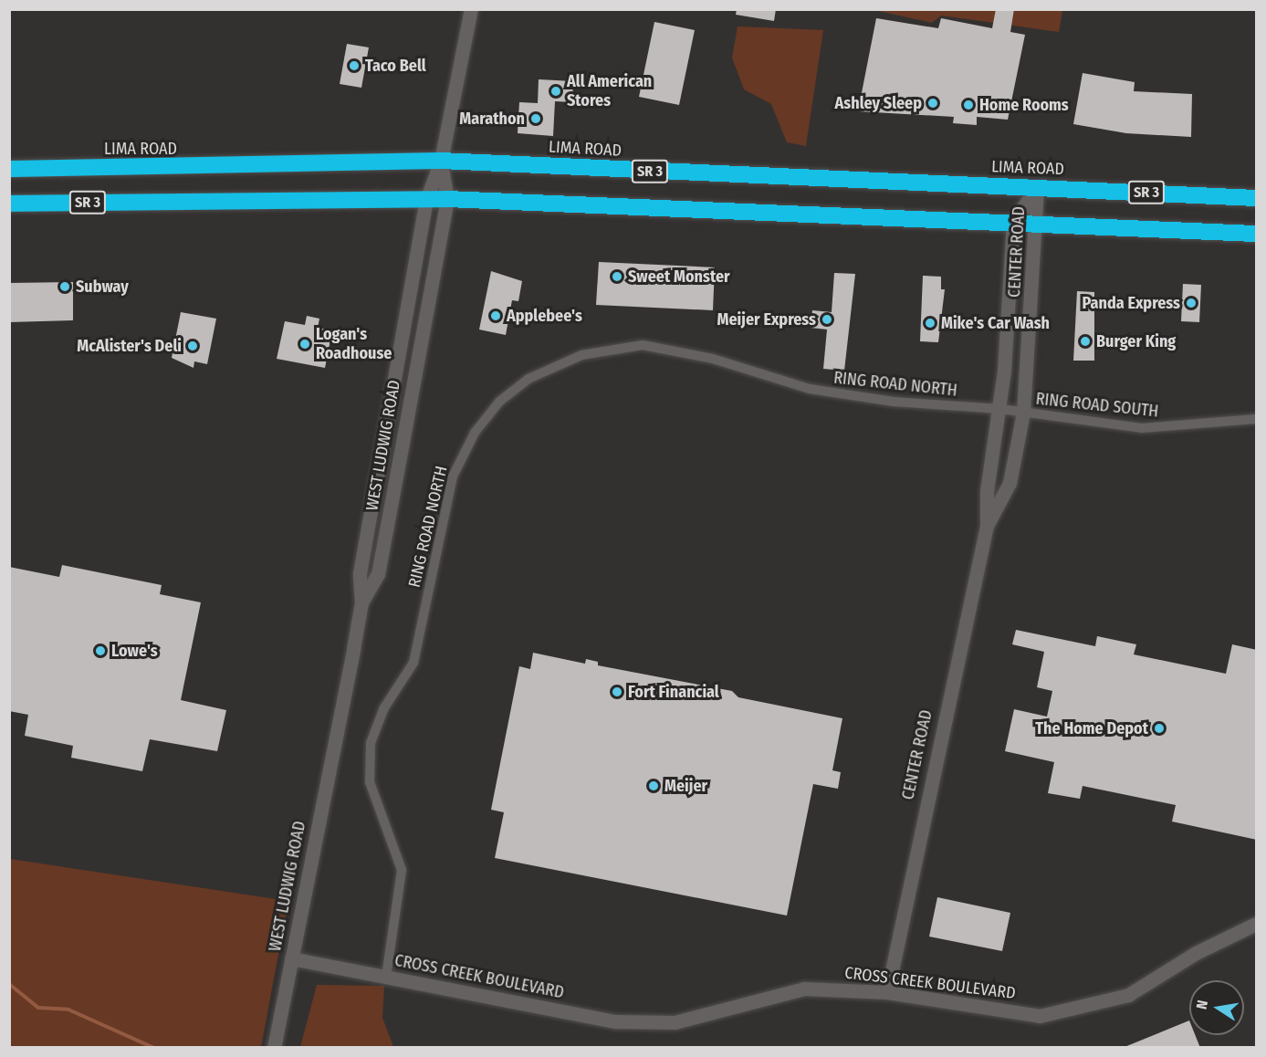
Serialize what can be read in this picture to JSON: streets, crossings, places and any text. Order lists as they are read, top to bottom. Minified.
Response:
{"streets":{"highway":["LIMA ROAD","SR 3"],"street":["CENTER ROAD","RING ROAD NORTH","RING ROAD SOUTH","WEST LUDWIG ROAD","CROSS CREEK BOULEVARD"]},"crossings":[["LIMA ROAD","CENTER ROAD"],["LIMA ROAD","WEST LUDWIG ROAD"],["SR 3","CENTER ROAD"],["SR 3","WEST LUDWIG ROAD"],["CENTER ROAD","RING ROAD NORTH"],["CENTER ROAD","RING ROAD SOUTH"],["CENTER ROAD","CROSS CREEK BOULEVARD"],["RING ROAD NORTH","RING ROAD SOUTH"],["RING ROAD NORTH","CROSS CREEK BOULEVARD"],["WEST LUDWIG ROAD","CROSS CREEK BOULEVARD"]],"places":["Taco Bell","All American Stores","Ashley Sleep","Home Rooms","Marathon","Sweet Monster","Subway","Panda Express","Applebee's","Meijer Express","Mike's Car Wash","Burger King","Logan's Roadhouse","McAlister's Deli","Lowe's","Fort Financial","The Home Depot","Meijer"],"north":"left"}
